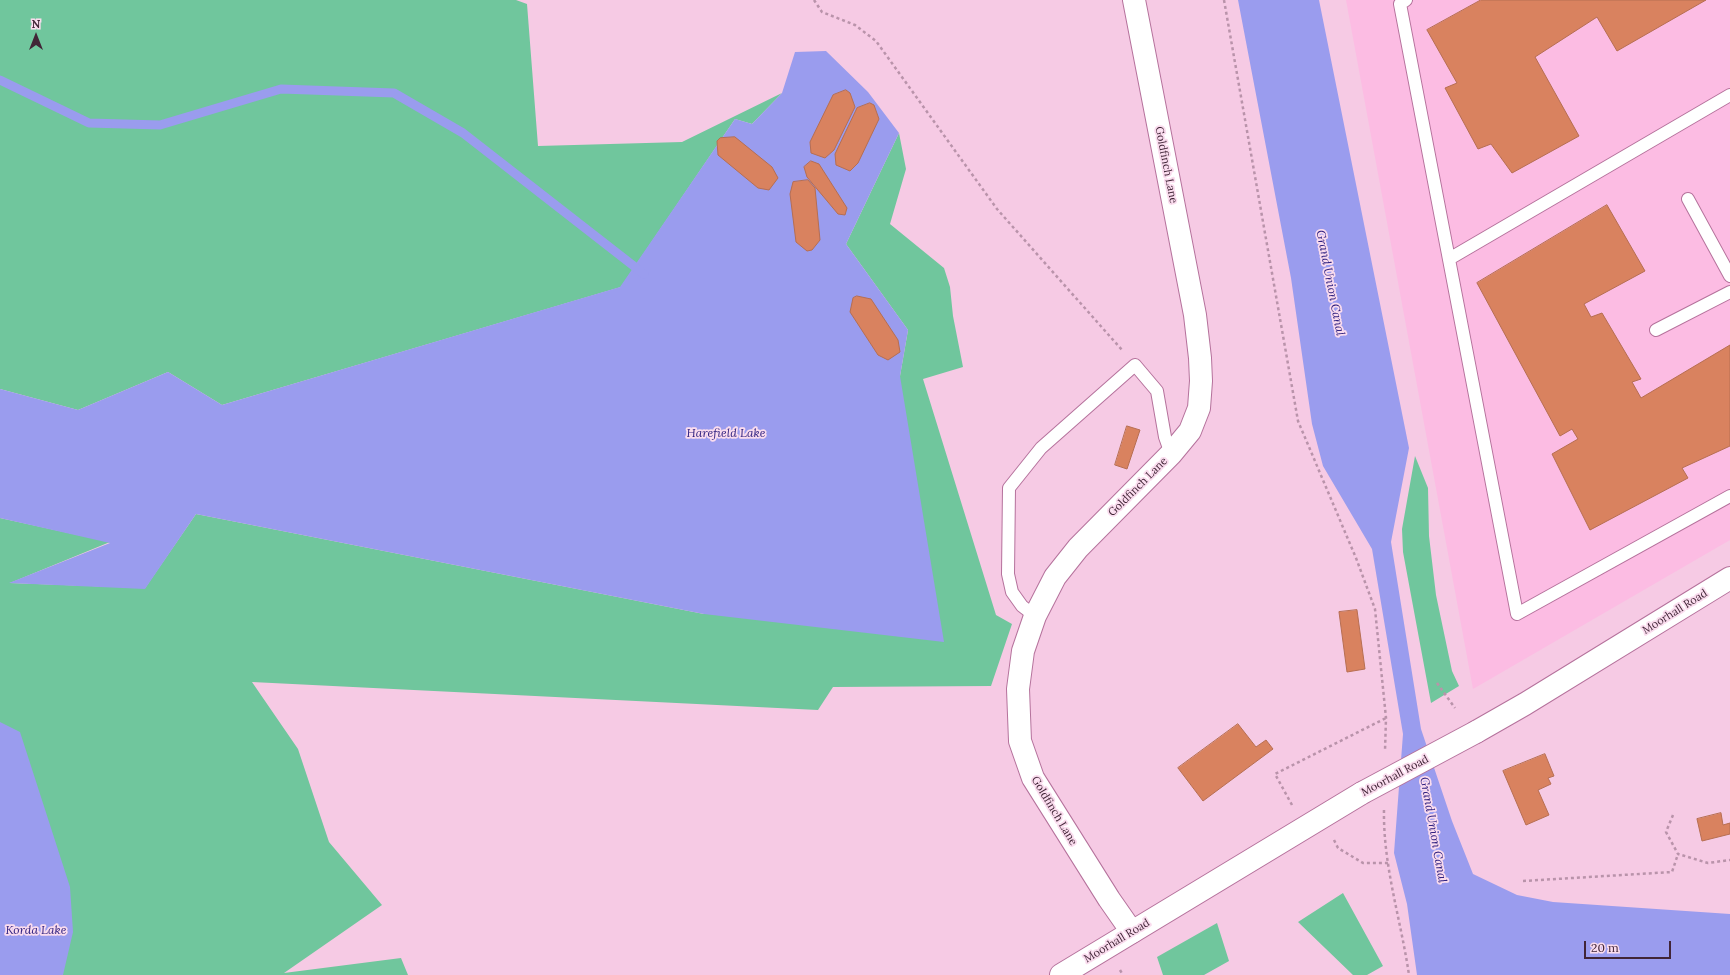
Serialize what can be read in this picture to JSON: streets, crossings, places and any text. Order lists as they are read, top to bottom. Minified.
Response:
{"streets":{"street":["Goldfinch Lane","Moorhall Road"]},"crossings":[["Goldfinch Lane","Moorhall Road"]],"water":["Grand Union Canal","Harefield Lake","Korda Lake"],"scale_bar":"20 m","north":"top"}
